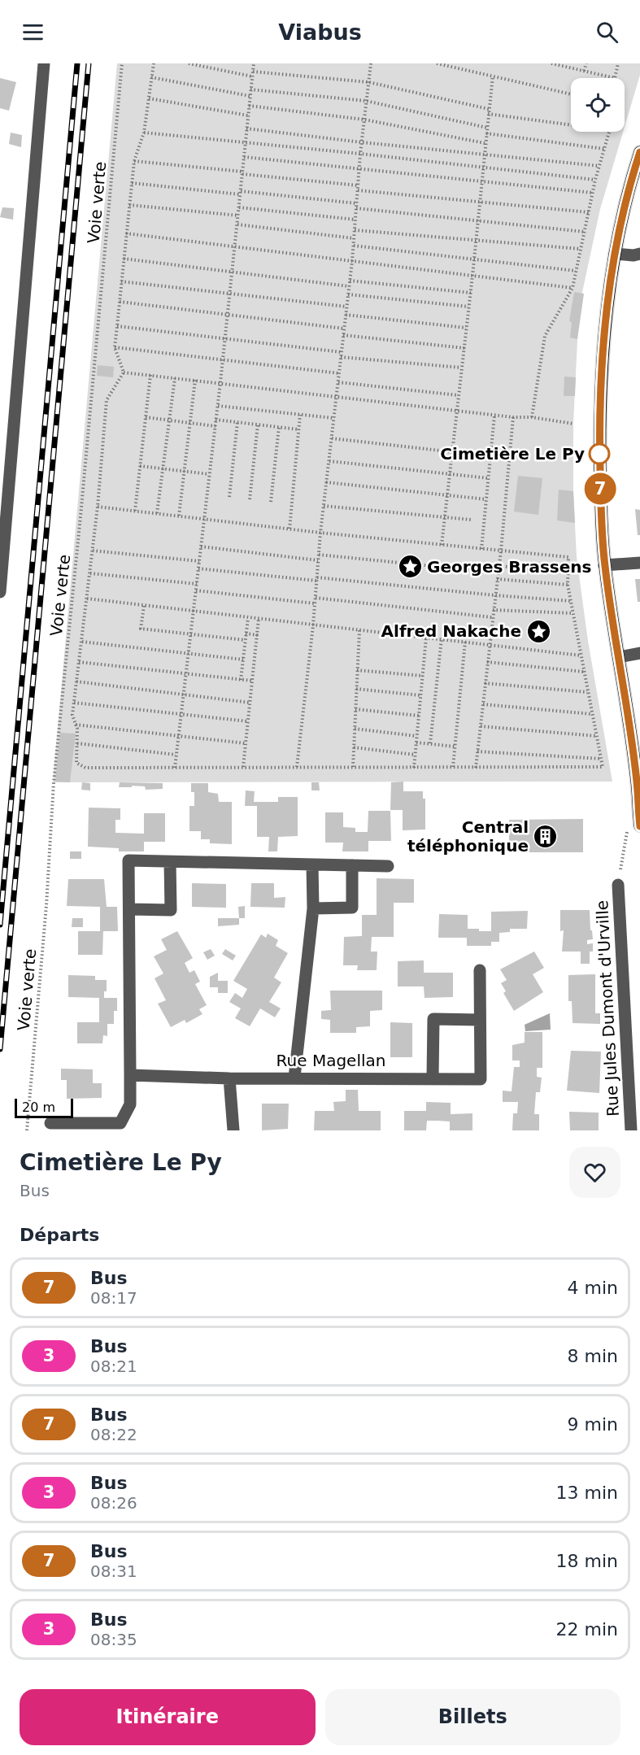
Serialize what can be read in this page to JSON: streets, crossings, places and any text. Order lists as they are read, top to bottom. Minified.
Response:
{"streets":{"street":["Rue Jules Dumont d'Urville","Rue Magellan"],"path":["Voie verte"]},"places":{"other":["Cimetière Le Py"],"place":["Georges Brassens","Alfred Nakache"],"building":["Central téléphonique"]},"lines":["bus line 7"],"scale_bar":"20 m","page":{"header":"Viabus","on_map":"7","scale":"20 m","heading":[["Cimetière Le Py","Bus"],"Départs"],"list":[{"mark":"7","name":"Bus","note":"08:17","value":"4 min"},{"mark":"3","name":"Bus","note":"08:21","value":"8 min"},{"mark":"7","name":"Bus","note":"08:22","value":"9 min"},{"mark":"3","name":"Bus","note":"08:26","value":"13 min"},{"mark":"7","name":"Bus","note":"08:31","value":"18 min"},{"mark":"3","name":"Bus","note":"08:35","value":"22 min"}],"buttons":["Itinéraire","Billets"]}}
